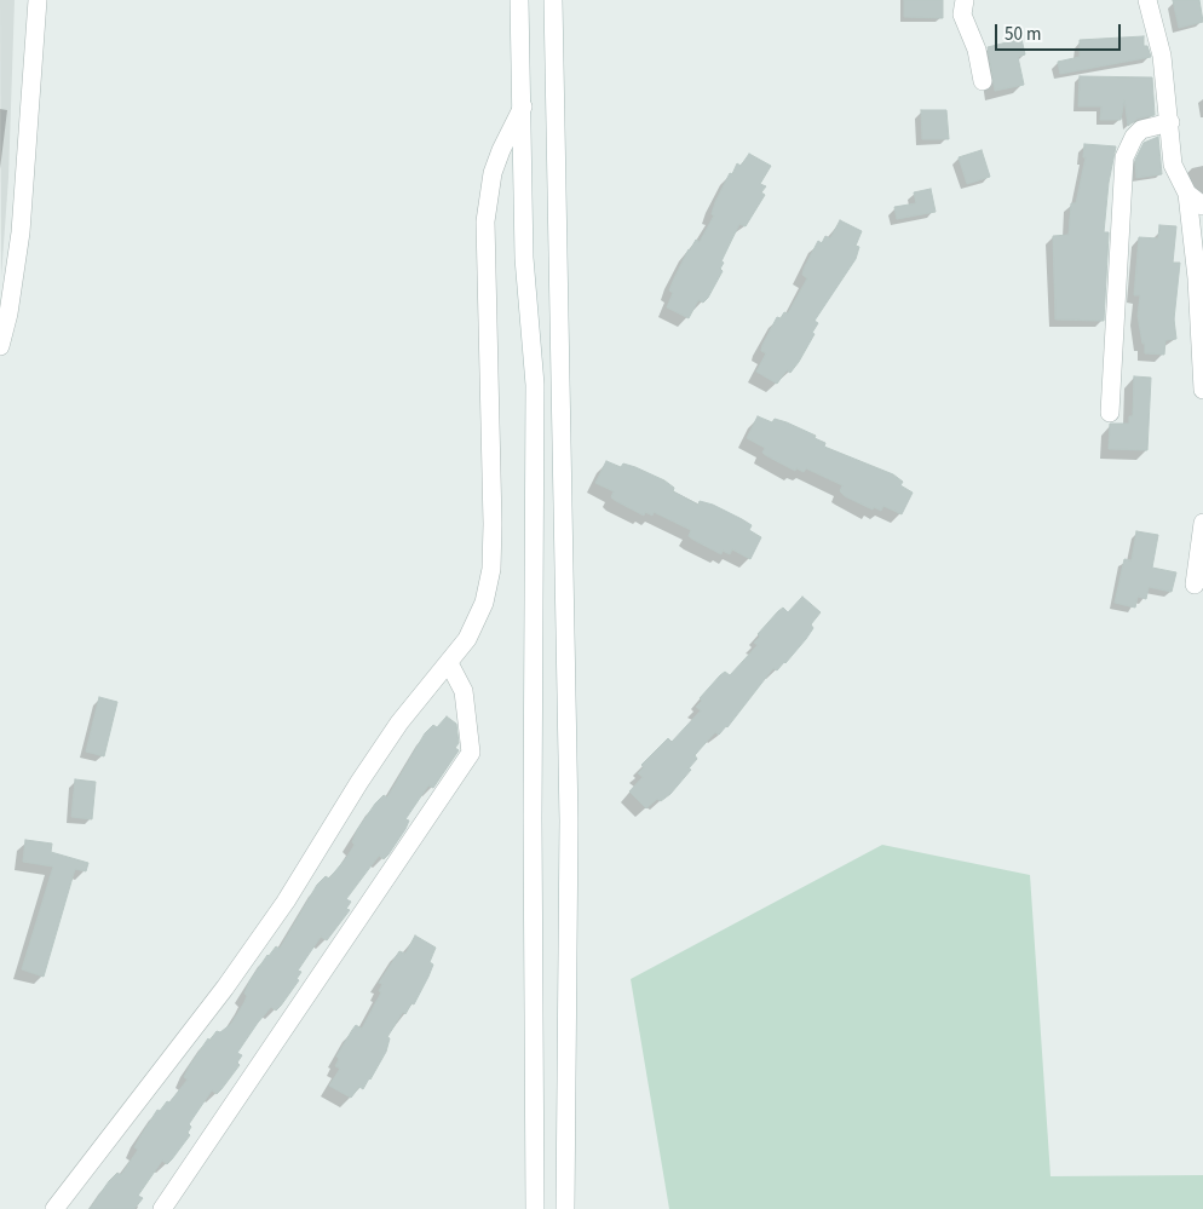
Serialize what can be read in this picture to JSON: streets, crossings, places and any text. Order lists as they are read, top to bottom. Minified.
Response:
{"scale_bar":"50 m"}
